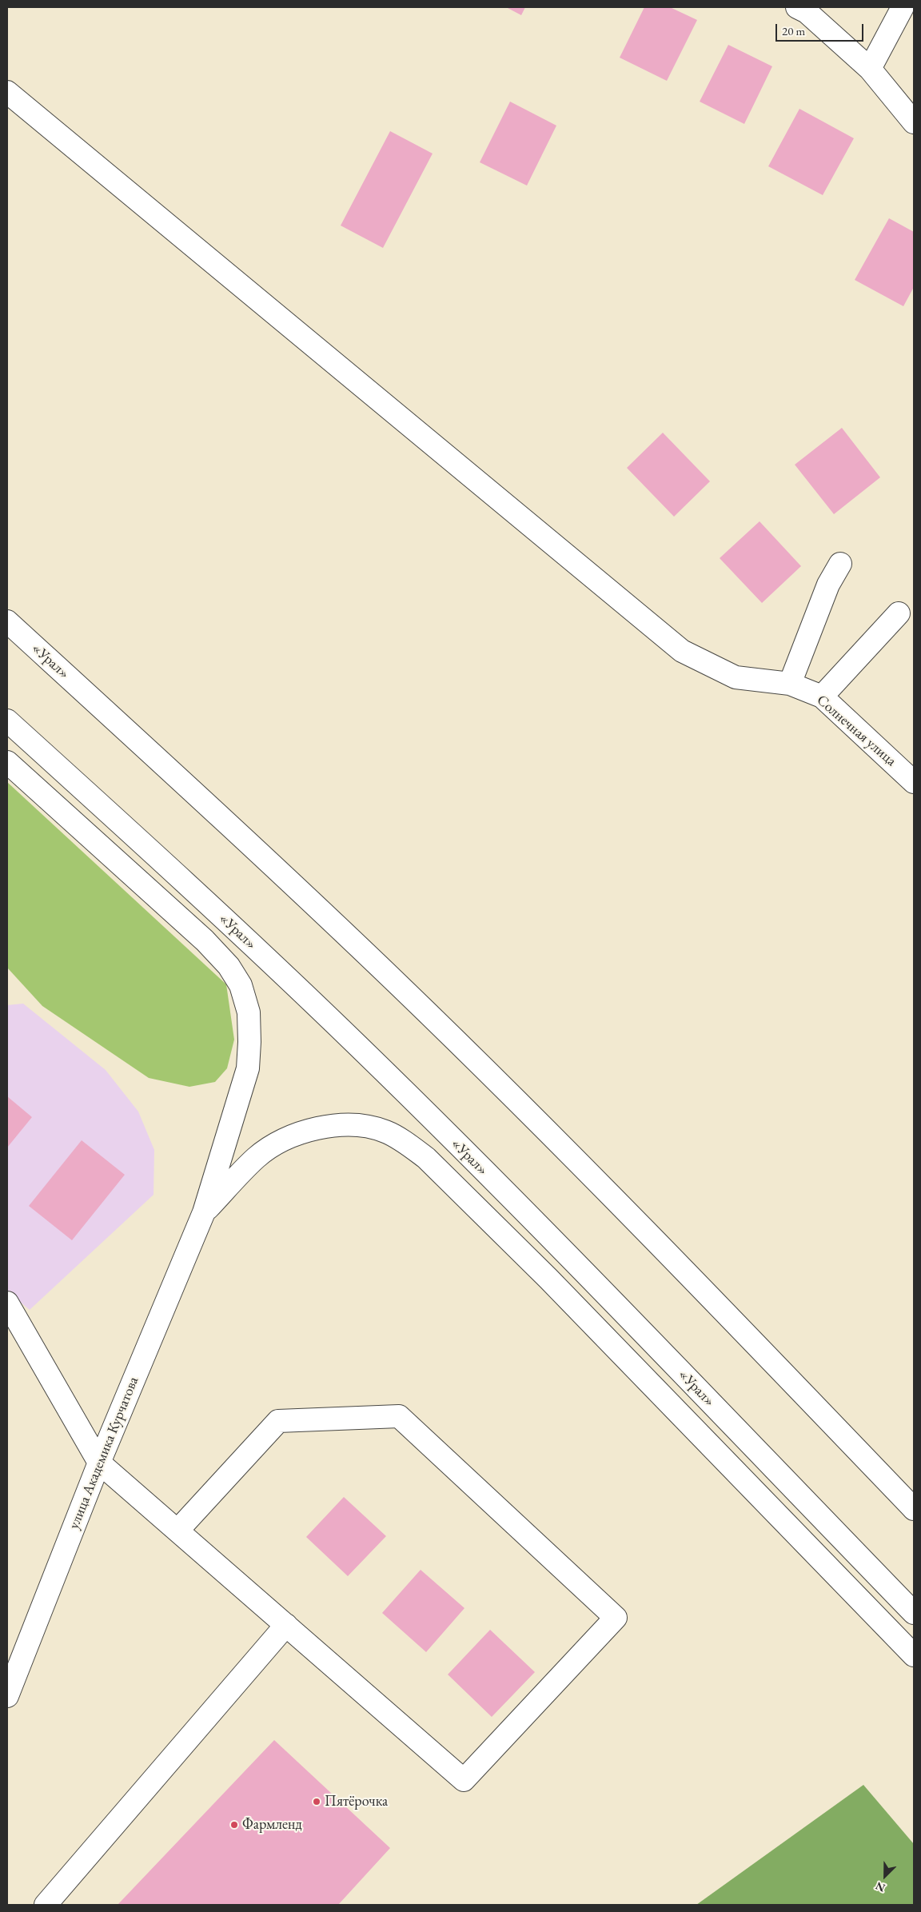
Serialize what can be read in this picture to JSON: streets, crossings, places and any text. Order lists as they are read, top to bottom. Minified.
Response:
{"streets":{"main road":["«Урал»","Солнечная улица","улица Академика Курчатова"]},"places":["Пятёрочка","Фармленд"],"scale_bar":"20 m","north":"bottom left"}
